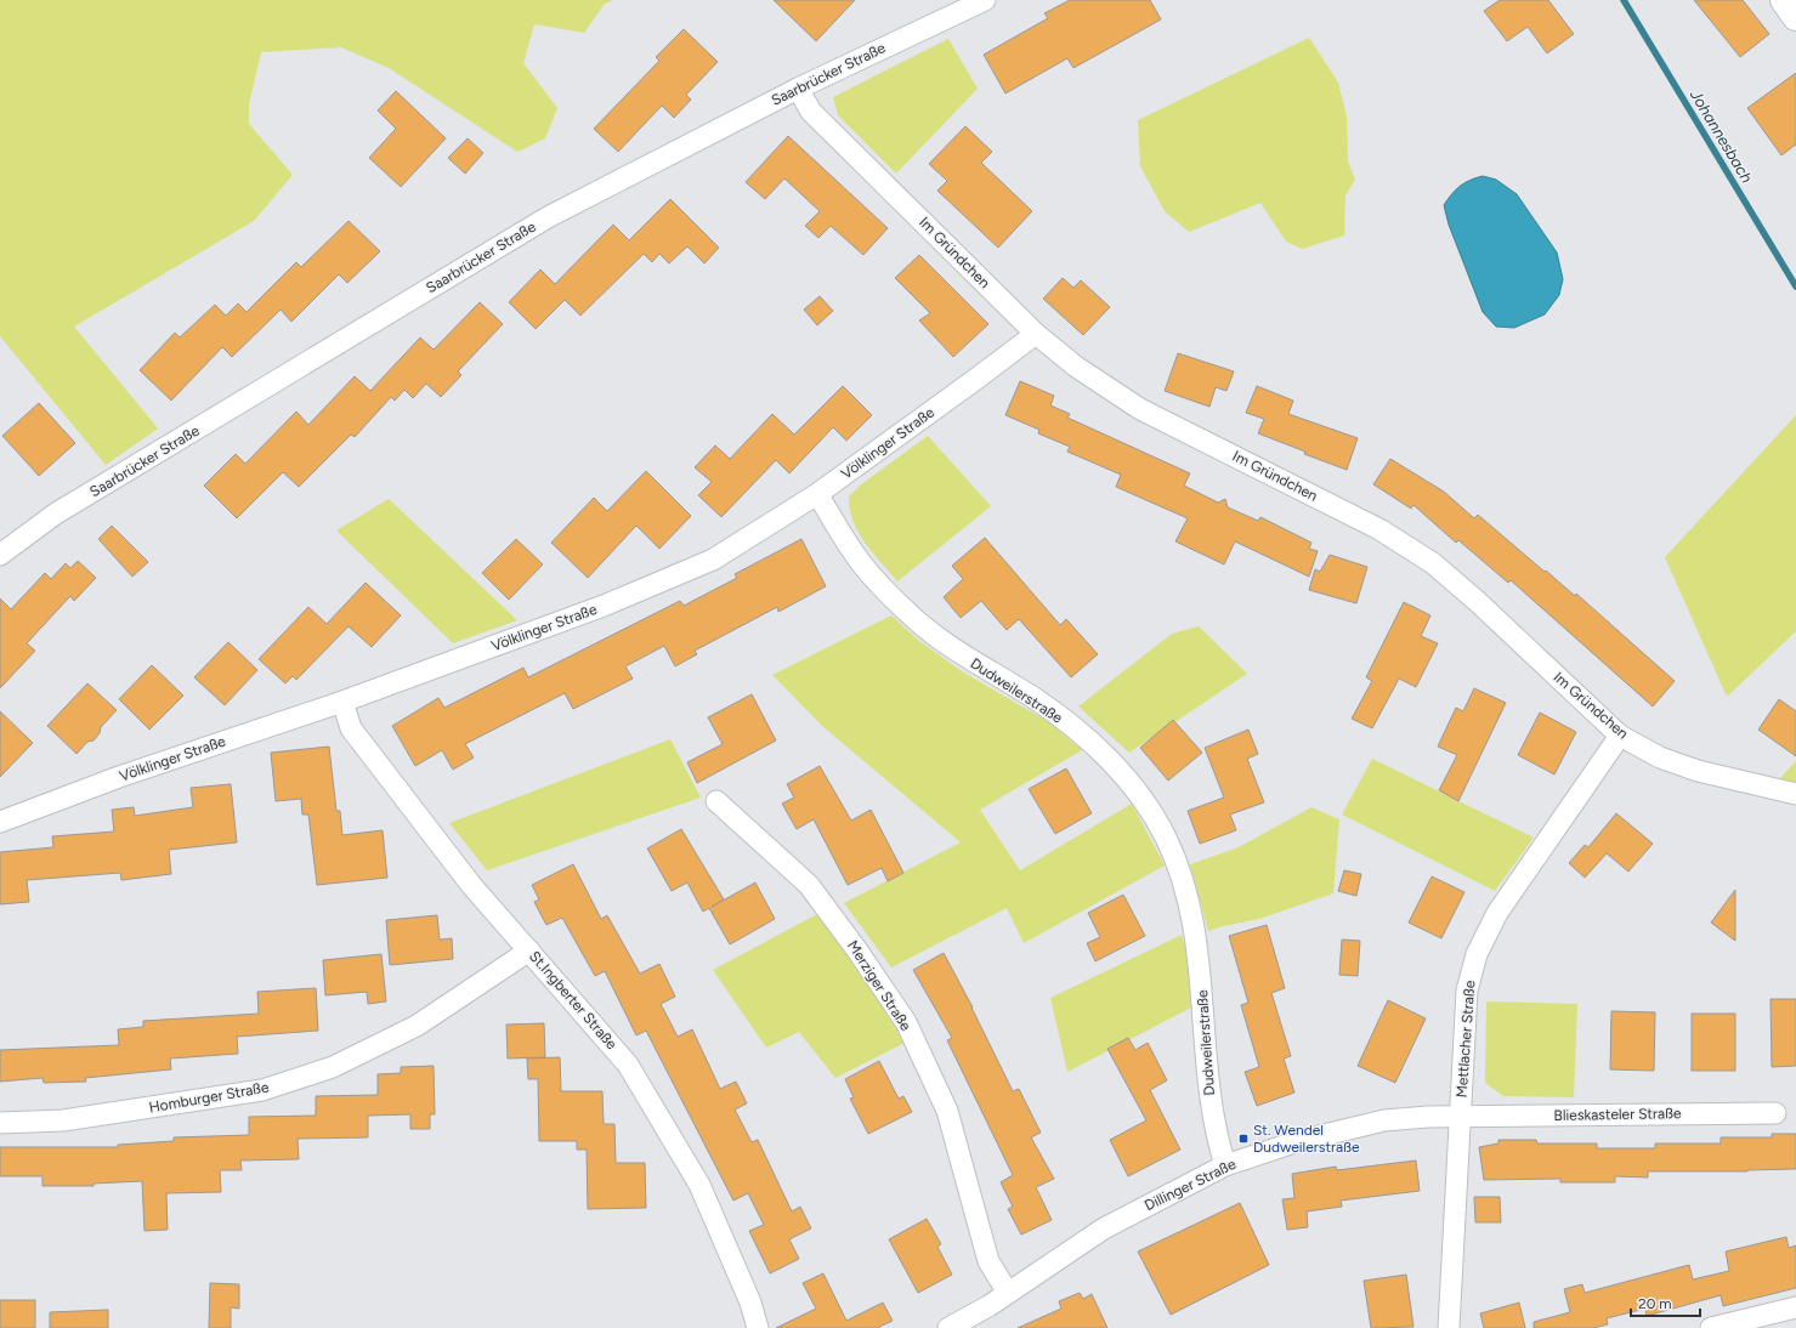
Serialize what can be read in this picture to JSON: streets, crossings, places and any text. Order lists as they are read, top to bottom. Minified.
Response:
{"streets":{"street":["Saarbrücker Straße","Im Gründchen","Völklinger Straße","Dudweilerstraße","Merziger Straße","St.Ingberter Straße","Mettlacher Straße","Homburger Straße","Blieskasteler Straße","Dillinger Straße"]},"crossings":[["Saarbrücker Straße","Im Gründchen"],["Im Gründchen","Völklinger Straße"],["Im Gründchen","Mettlacher Straße"],["Völklinger Straße","Dudweilerstraße"],["Völklinger Straße","St.Ingberter Straße"],["Dudweilerstraße","Dillinger Straße"],["Merziger Straße","Dillinger Straße"],["St.Ingberter Straße","Homburger Straße"],["Mettlacher Straße","Blieskasteler Straße"],["Mettlacher Straße","Dillinger Straße"],["Blieskasteler Straße","Dillinger Straße"]],"water":["Johannesbach"],"places":{"transit":["St. Wendel Dudweilerstraße"]},"scale_bar":"20 m"}
